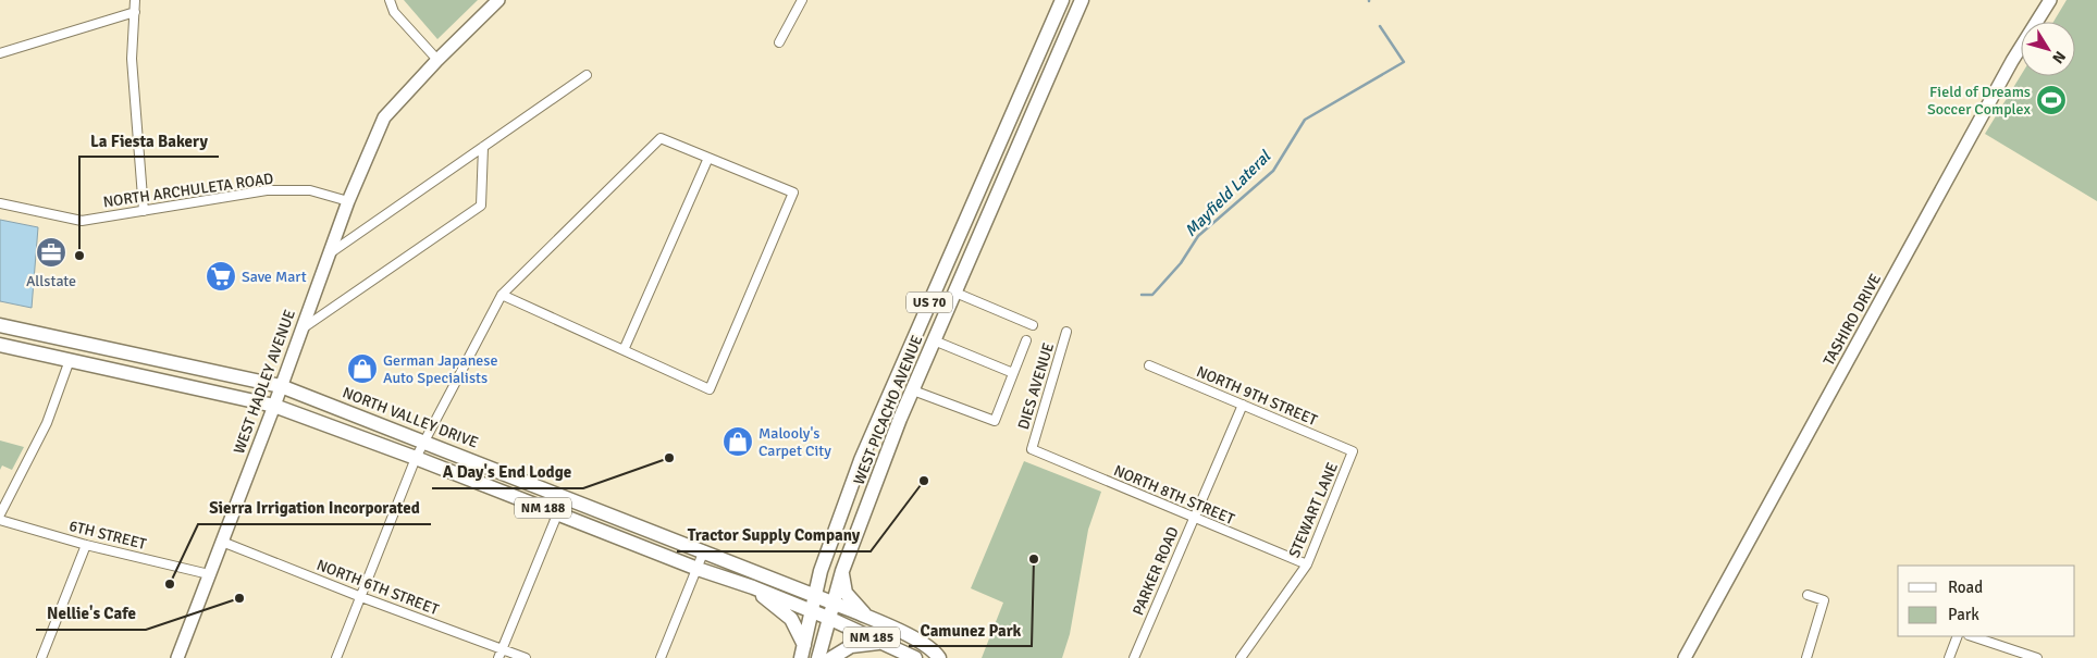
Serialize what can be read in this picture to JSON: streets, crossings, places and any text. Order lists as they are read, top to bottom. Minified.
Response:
{"streets":{"main road":["US 70","WEST PICACHO AVENUE","NORTH VALLEY DRIVE","NM 188","NM 185"],"street":["NORTH ARCHULETA ROAD","TASHIRO DRIVE","WEST HADLEY AVENUE","DIES AVENUE","NORTH 9TH STREET","NORTH 8TH STREET","STEWART LANE","6TH STREET","PARKER ROAD","NORTH 6TH STREET"]},"crossings":[["NORTH ARCHULETA ROAD","WEST HADLEY AVENUE"],["WEST HADLEY AVENUE","NORTH VALLEY DRIVE"],["WEST HADLEY AVENUE","NM 188"],["WEST HADLEY AVENUE","6TH STREET"],["WEST HADLEY AVENUE","NORTH 6TH STREET"],["DIES AVENUE","NORTH 8TH STREET"],["NORTH 9TH STREET","STEWART LANE"],["NORTH 9TH STREET","PARKER ROAD"],["WEST PICACHO AVENUE","NORTH VALLEY DRIVE"],["WEST PICACHO AVENUE","NM 188"],["WEST PICACHO AVENUE","NM 185"],["NORTH 8TH STREET","STEWART LANE"],["NORTH 8TH STREET","PARKER ROAD"],["NM 188","NM 185"]],"water":["Mayfield Lateral"],"places":{"sports":["Field of Dreams Soccer Complex"],"office":["Allstate"],"other":["La Fiesta Bakery","A Day's End Lodge","Tractor Supply Company","Camunez Park","Sierra Irrigation Incorporated","Nellie's Cafe"],"supermarket":["Save Mart"],"shop":["German Japanese Auto Specialists","Malooly's Carpet City"]},"legend":["Road","Park"],"north":"bottom right"}
